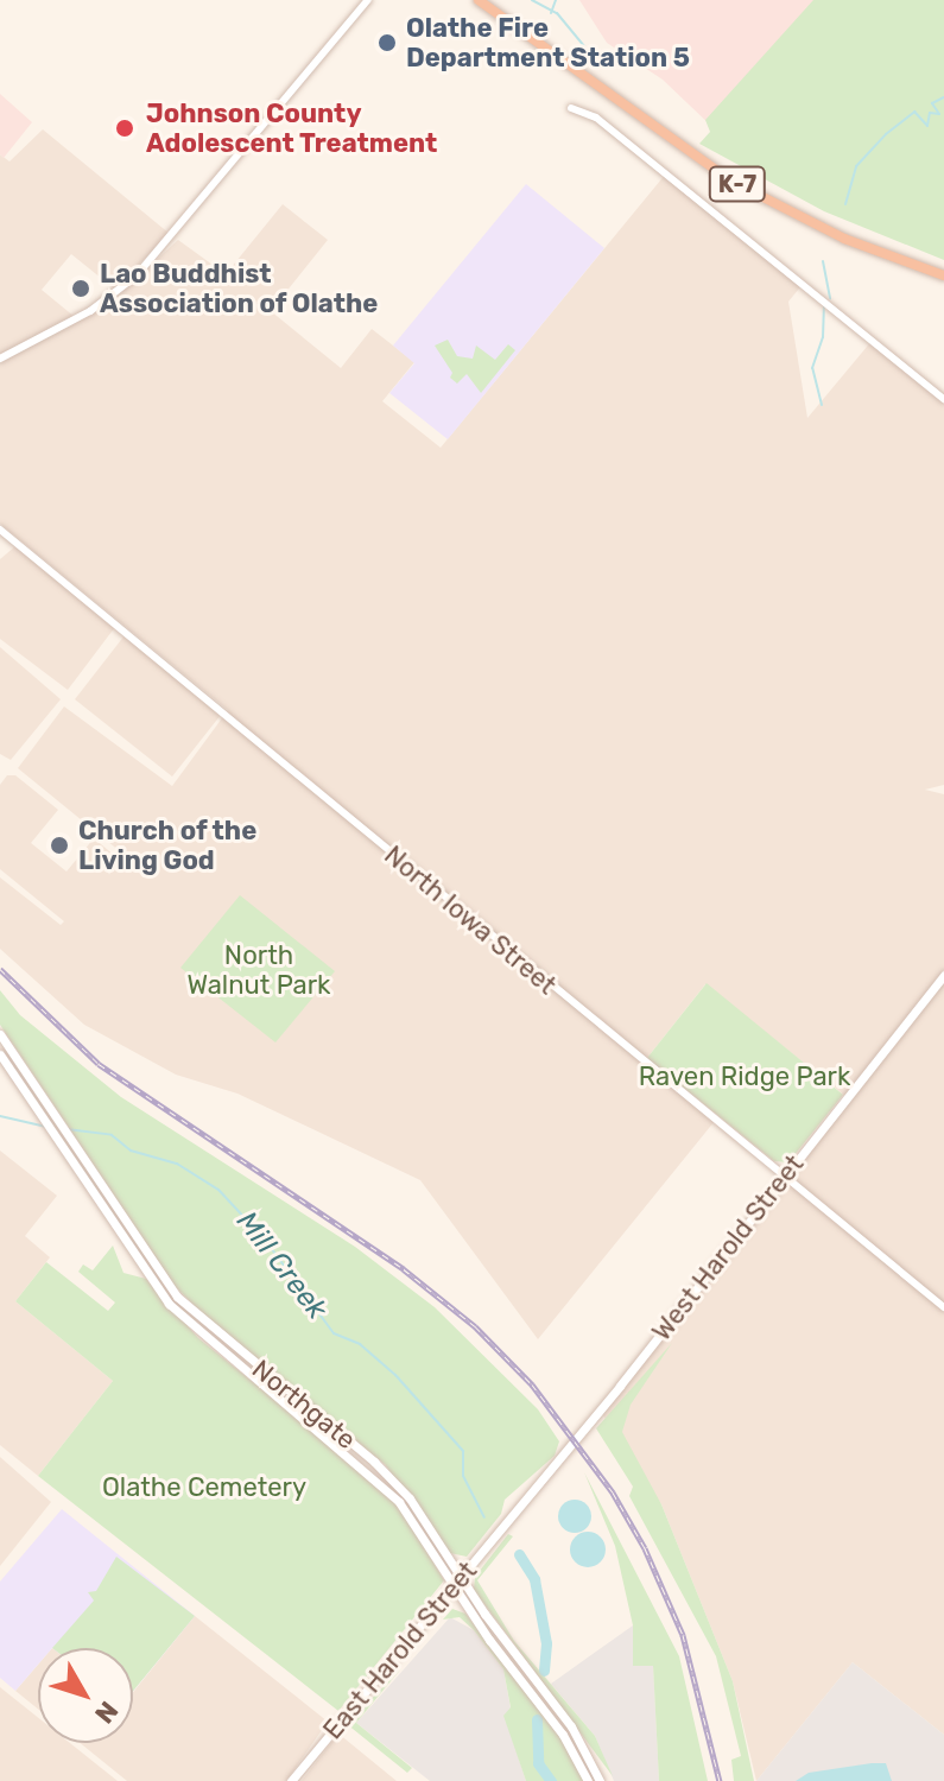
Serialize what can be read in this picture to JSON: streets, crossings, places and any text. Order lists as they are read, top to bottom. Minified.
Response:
{"streets":{"highway":["K-7"],"main road":["West Harold Street","Northgate","East Harold Street"],"street":["North Iowa Street"]},"crossings":[["North Iowa Street","West Harold Street"],["West Harold Street","East Harold Street"],["Northgate","East Harold Street"]],"water":["Mill Creek"],"parks":["North Walnut Park","Raven Ridge Park","Olathe Cemetery"],"places":["Olathe Fire Department Station 5","Johnson County Adolescent Treatment","Lao Buddhist Association of Olathe","Church of the Living God"],"north":"bottom right"}
